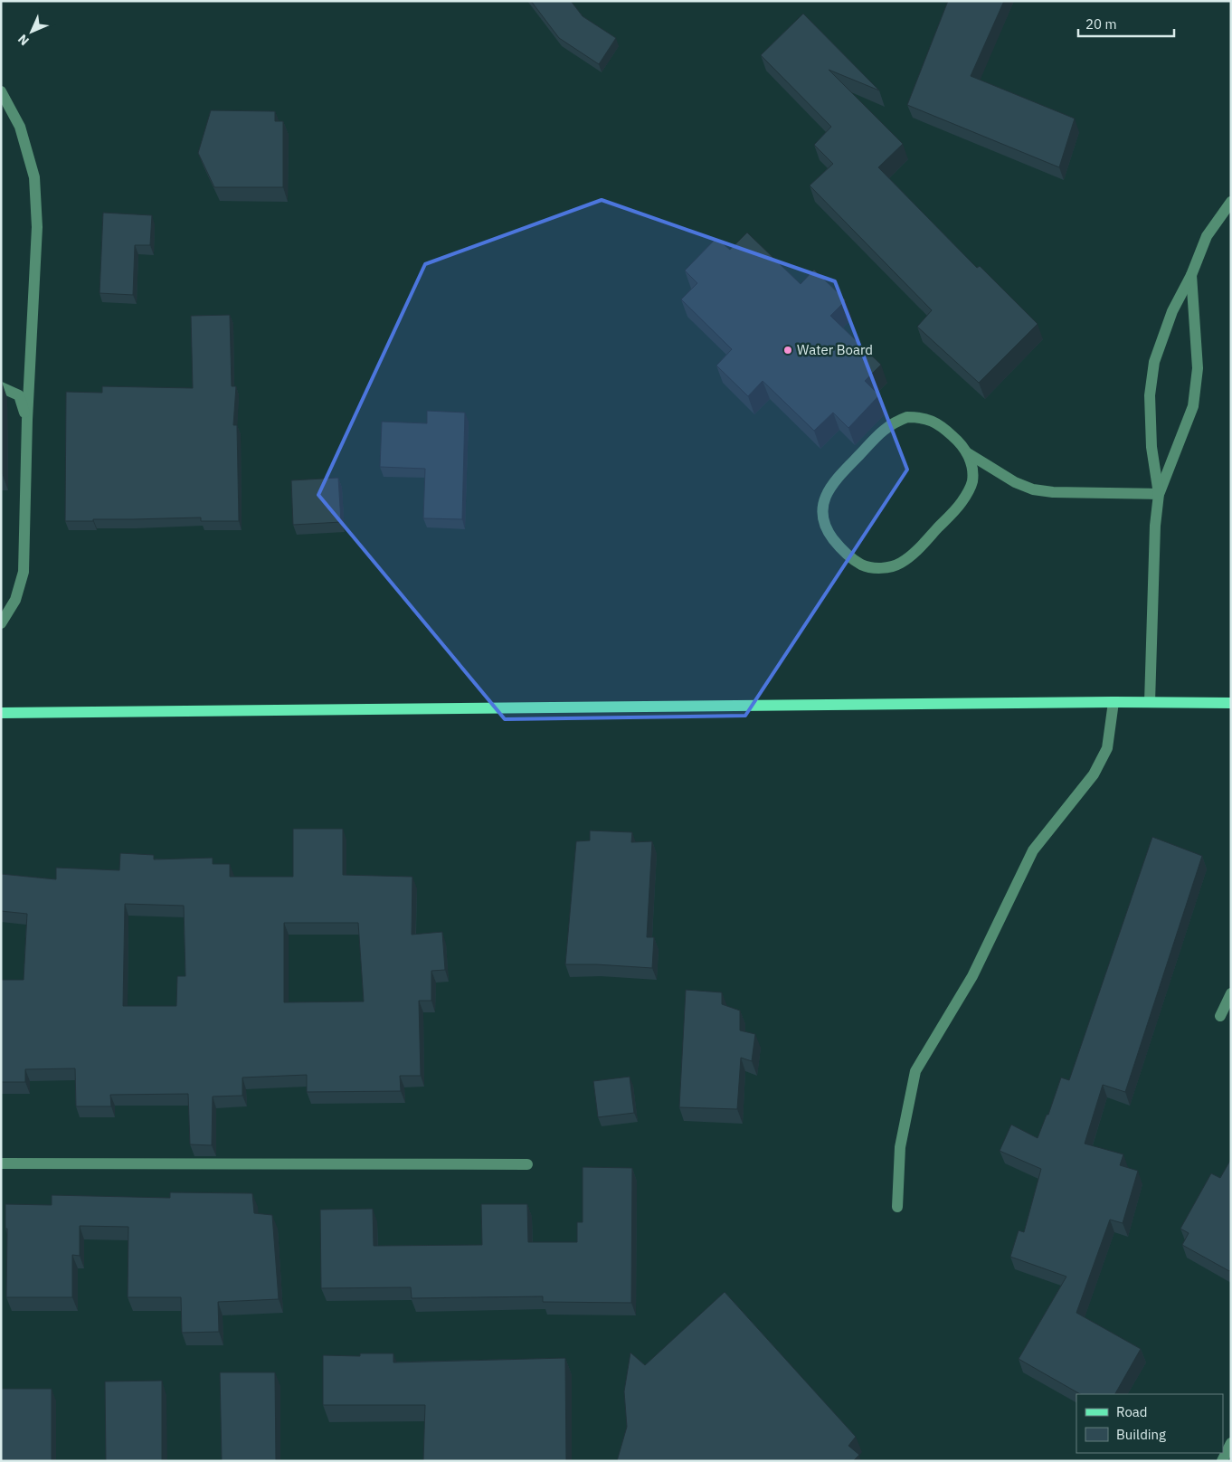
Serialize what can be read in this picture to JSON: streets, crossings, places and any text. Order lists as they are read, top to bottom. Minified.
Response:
{"places":["Water Board"],"legend":["Road","Building"],"scale_bar":"20 m","north":"bottom left"}
